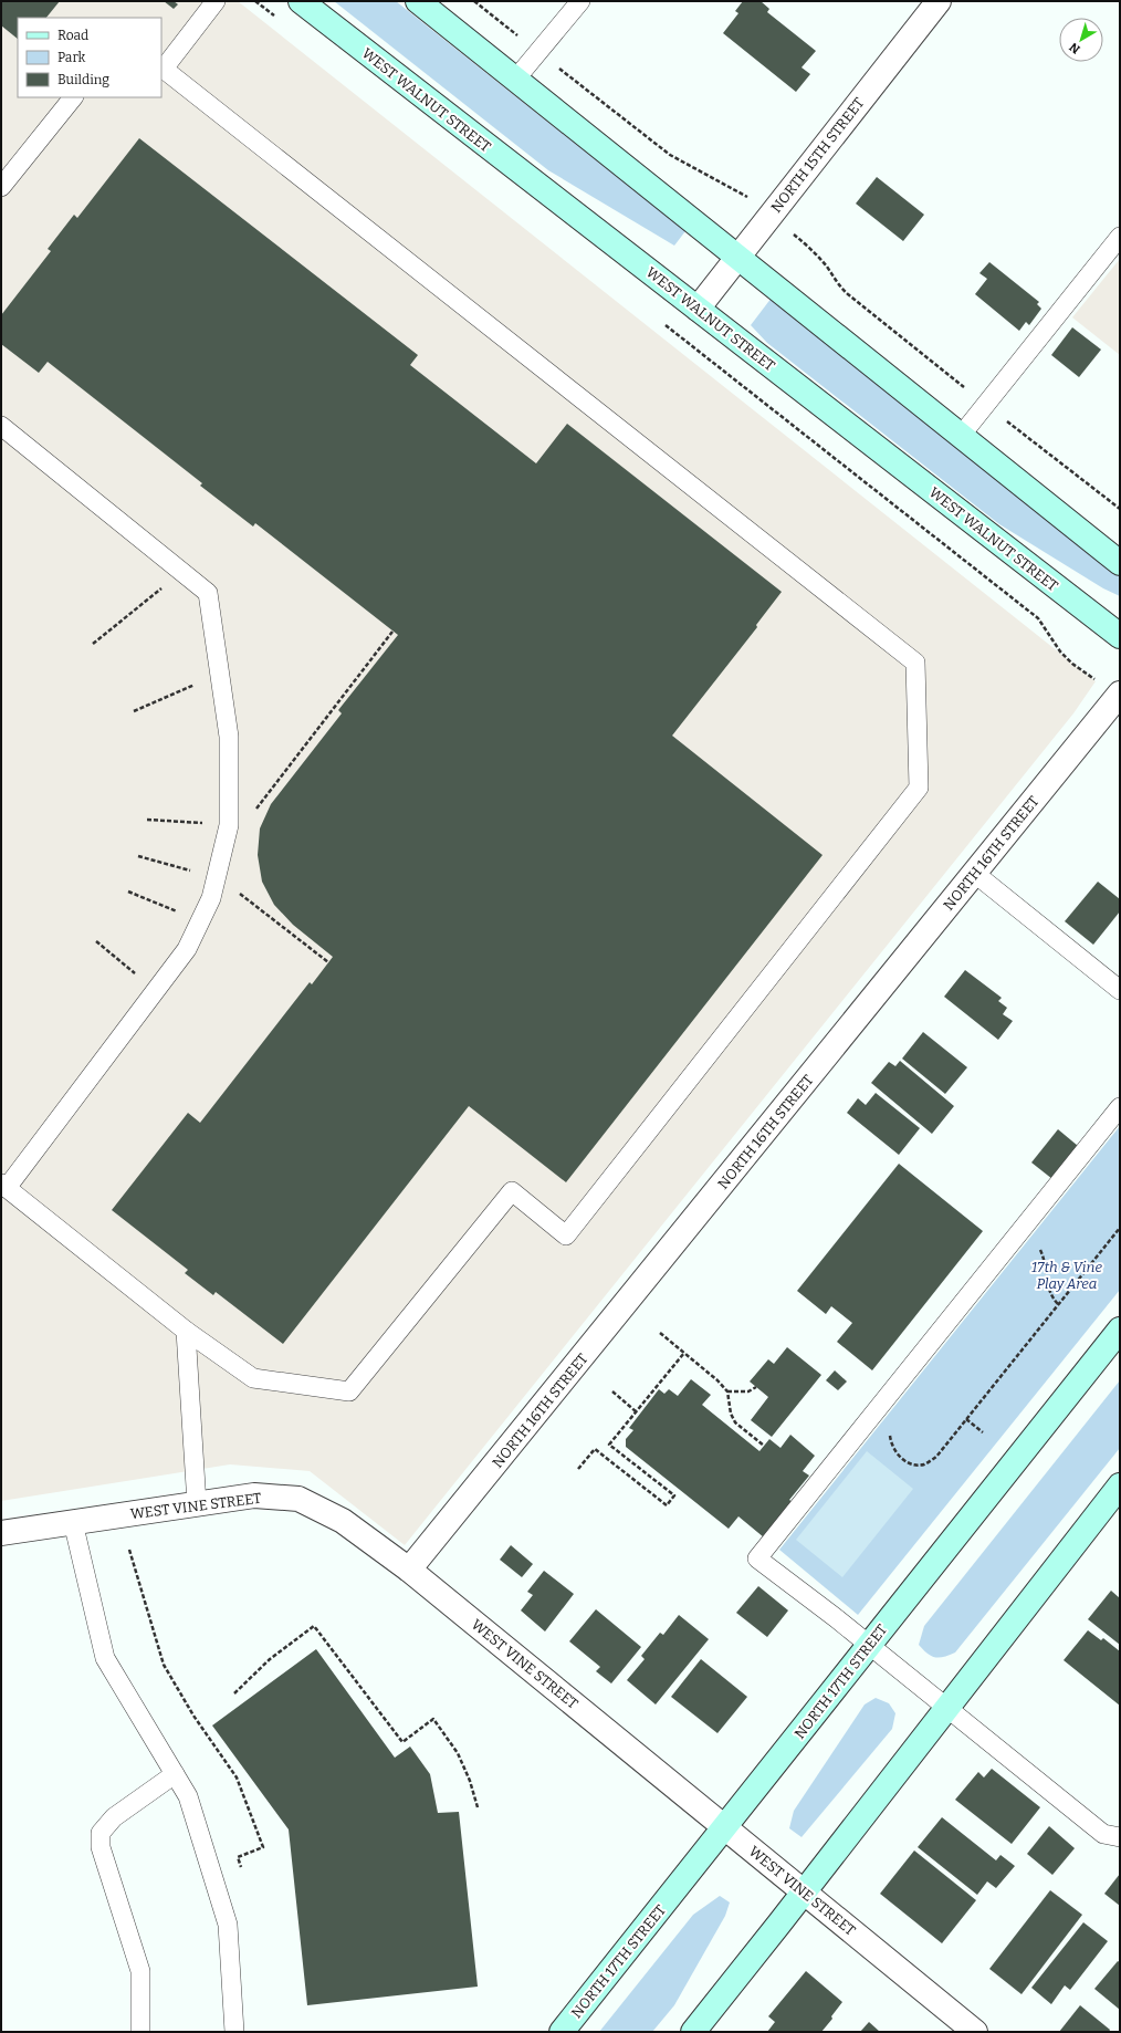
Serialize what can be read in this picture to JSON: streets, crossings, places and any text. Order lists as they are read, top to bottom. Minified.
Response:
{"streets":{"main road":["WEST WALNUT STREET","NORTH 17TH STREET"],"street":["NORTH 15TH STREET","NORTH 16TH STREET","WEST VINE STREET"]},"crossings":[["WEST WALNUT STREET","NORTH 15TH STREET"],["NORTH 16TH STREET","WEST VINE STREET"],["WEST VINE STREET","NORTH 17TH STREET"]],"parks":["17th & Vine Play Area"],"legend":["Road","Park","Building"],"north":"bottom left"}
